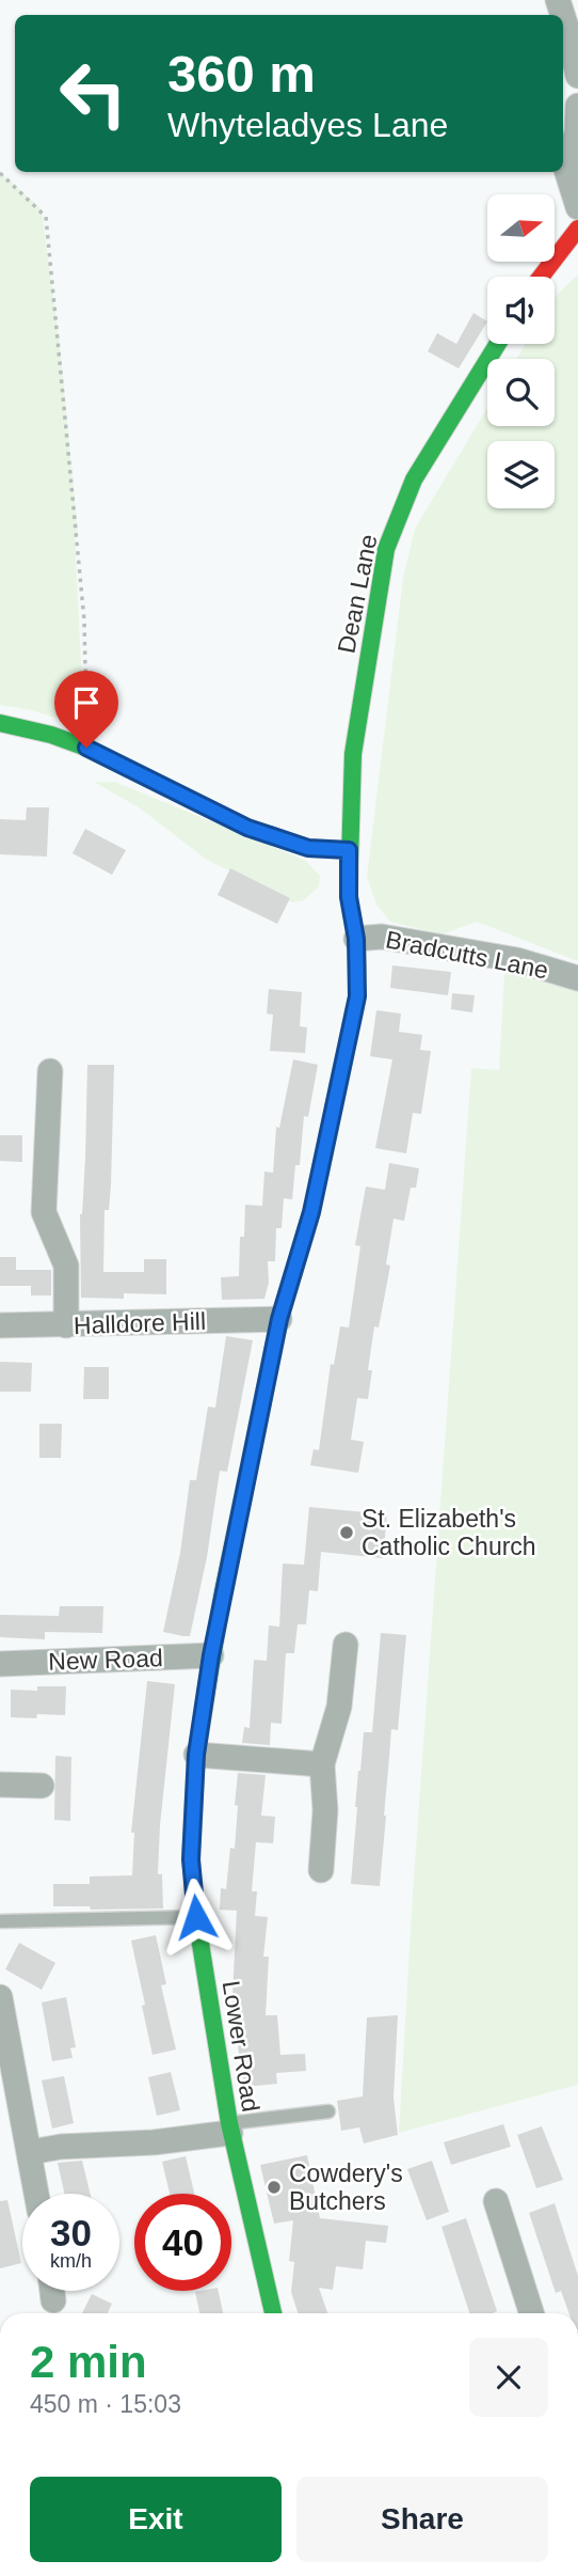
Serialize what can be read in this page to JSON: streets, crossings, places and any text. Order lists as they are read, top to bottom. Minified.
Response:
{"streets":{"street":["Dean Lane","Bradcutts Lane","Halldore Hill","New Road","Lower Road"]},"crossings":[["Dean Lane","Lower Road"],["Bradcutts Lane","Lower Road"],["Halldore Hill","Lower Road"],["New Road","Lower Road"]],"places":["St. Elizabeth's Catholic Church","Cowdery's Butchers"],"north":"right","page":{"turn":["360 m","Whyteladyes Lane"],"speed":"30 km/h","limit":"40","heading":["2 min","450 m · 15:03"],"buttons":["Exit","Share"]}}
